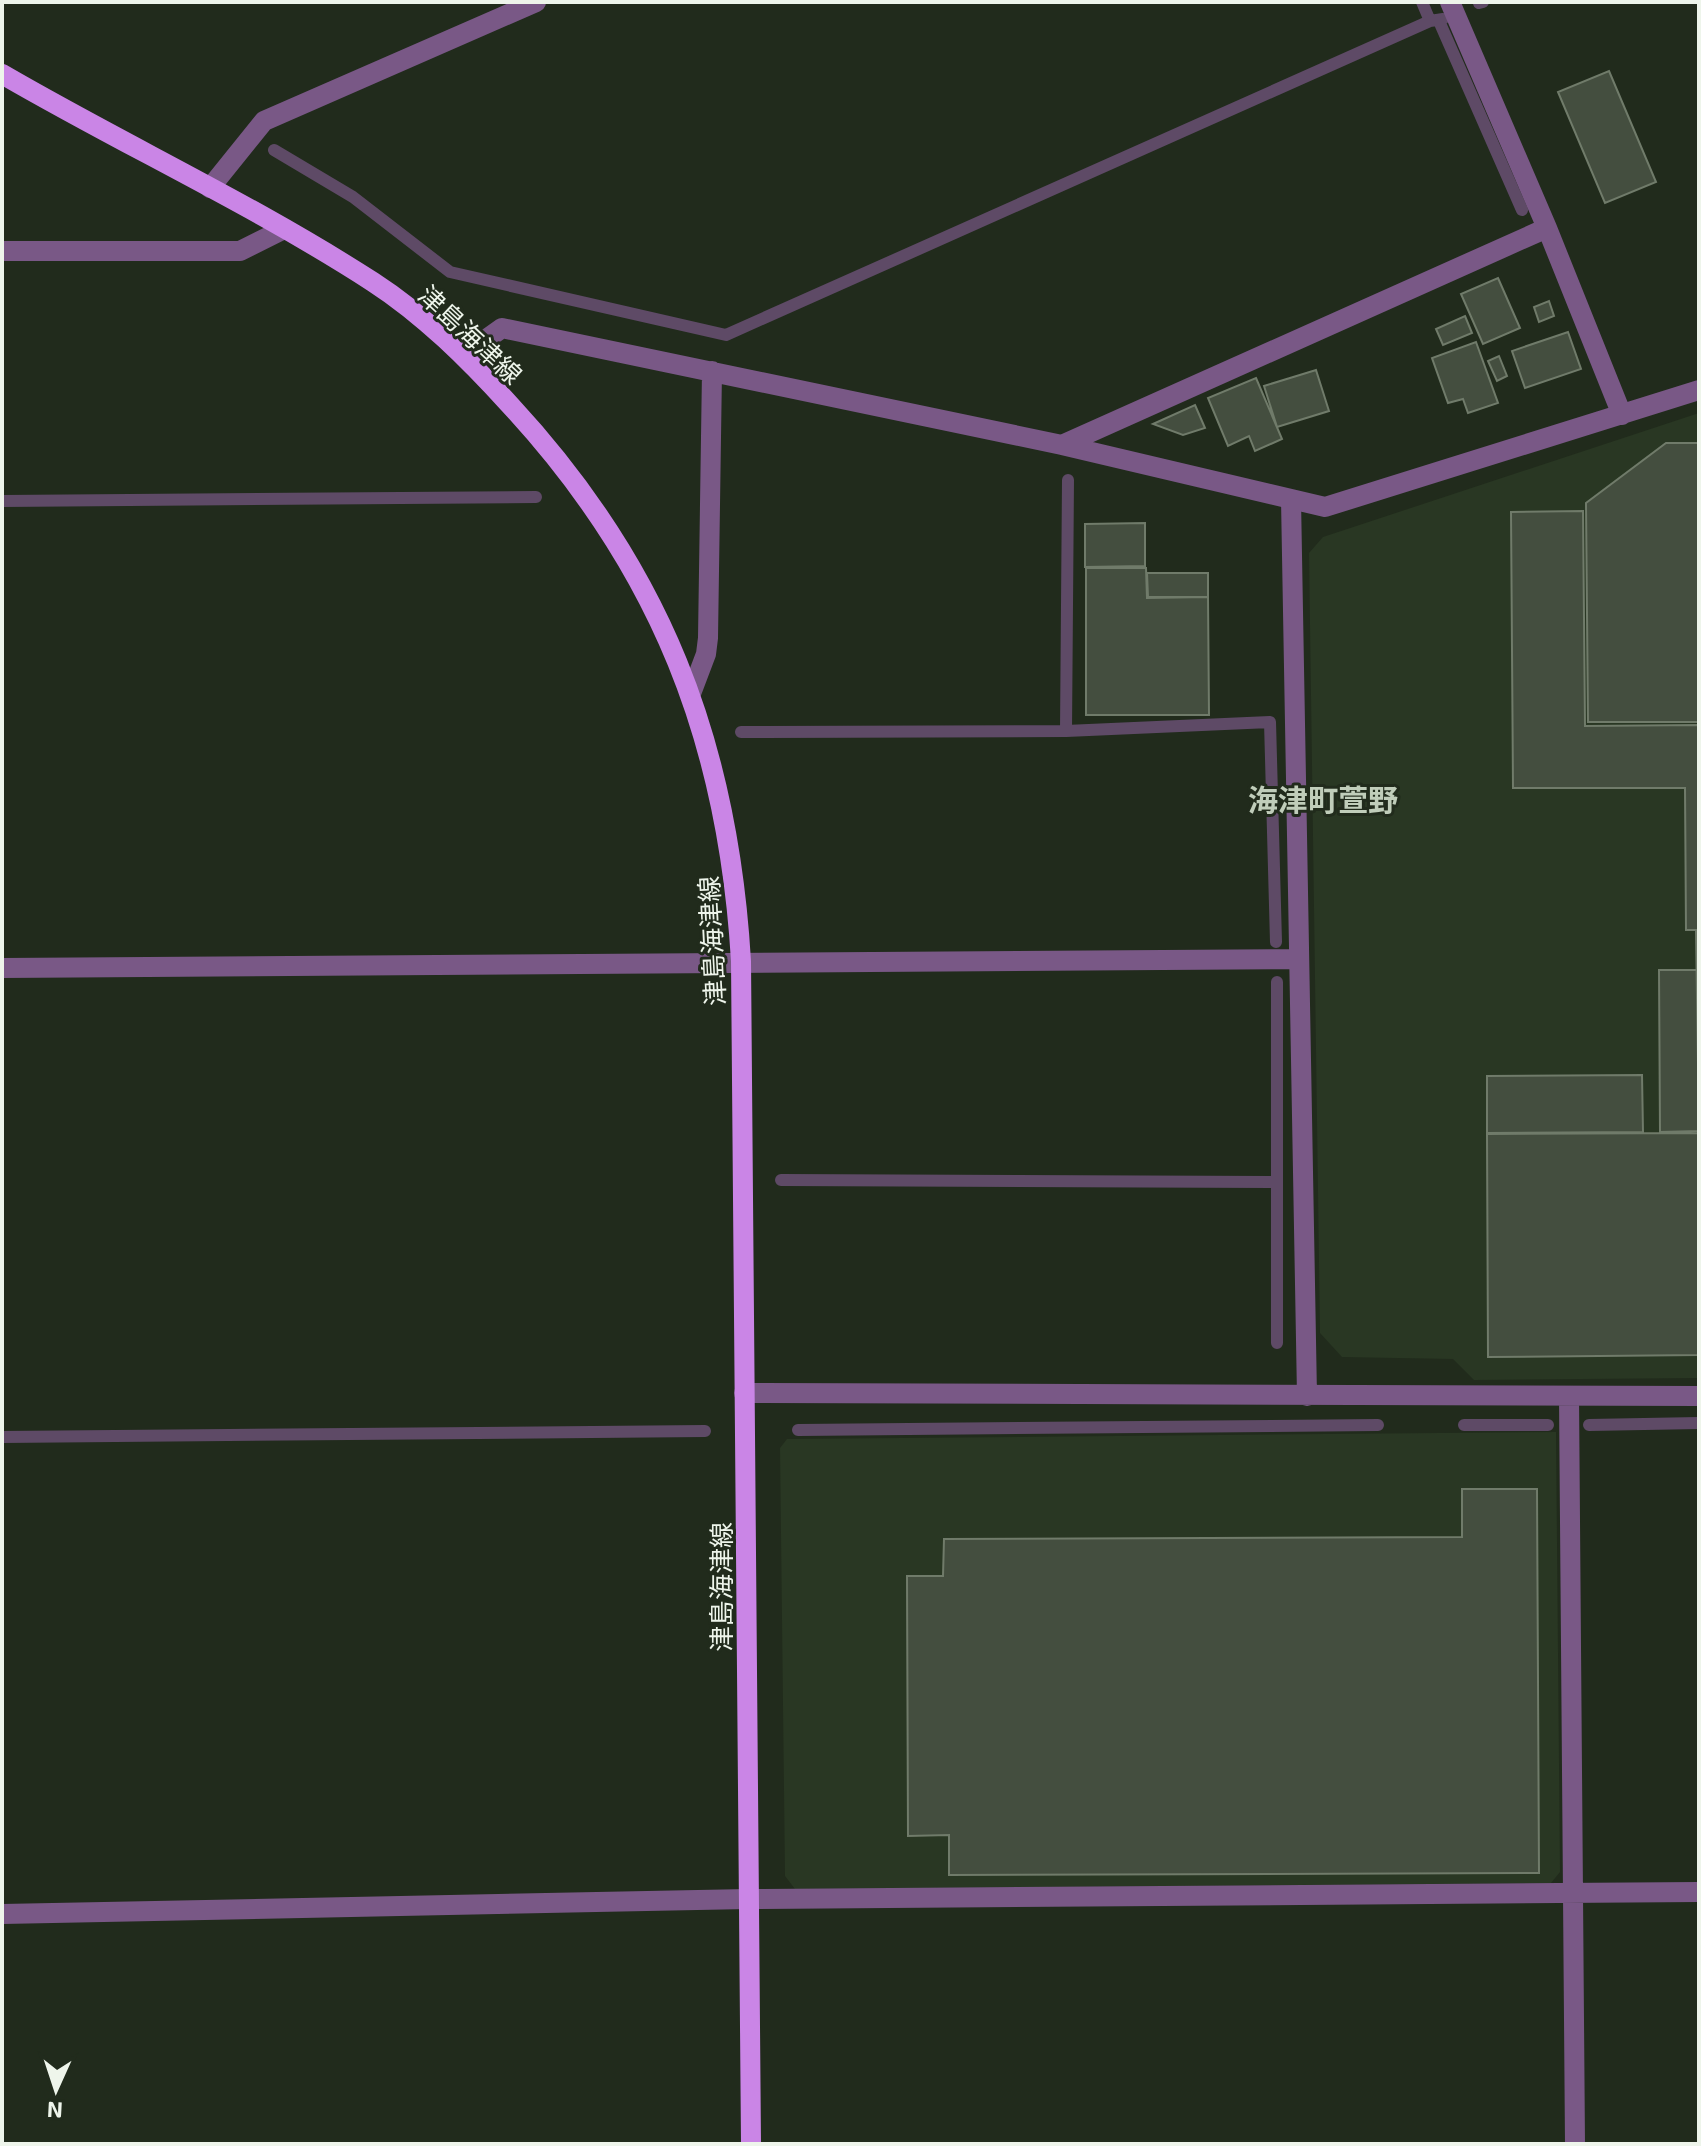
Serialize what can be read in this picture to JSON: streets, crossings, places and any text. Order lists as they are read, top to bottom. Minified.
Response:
{"streets":{"main road":["津島海津線"]},"districts":["海津町萱野"],"north":"bottom"}
